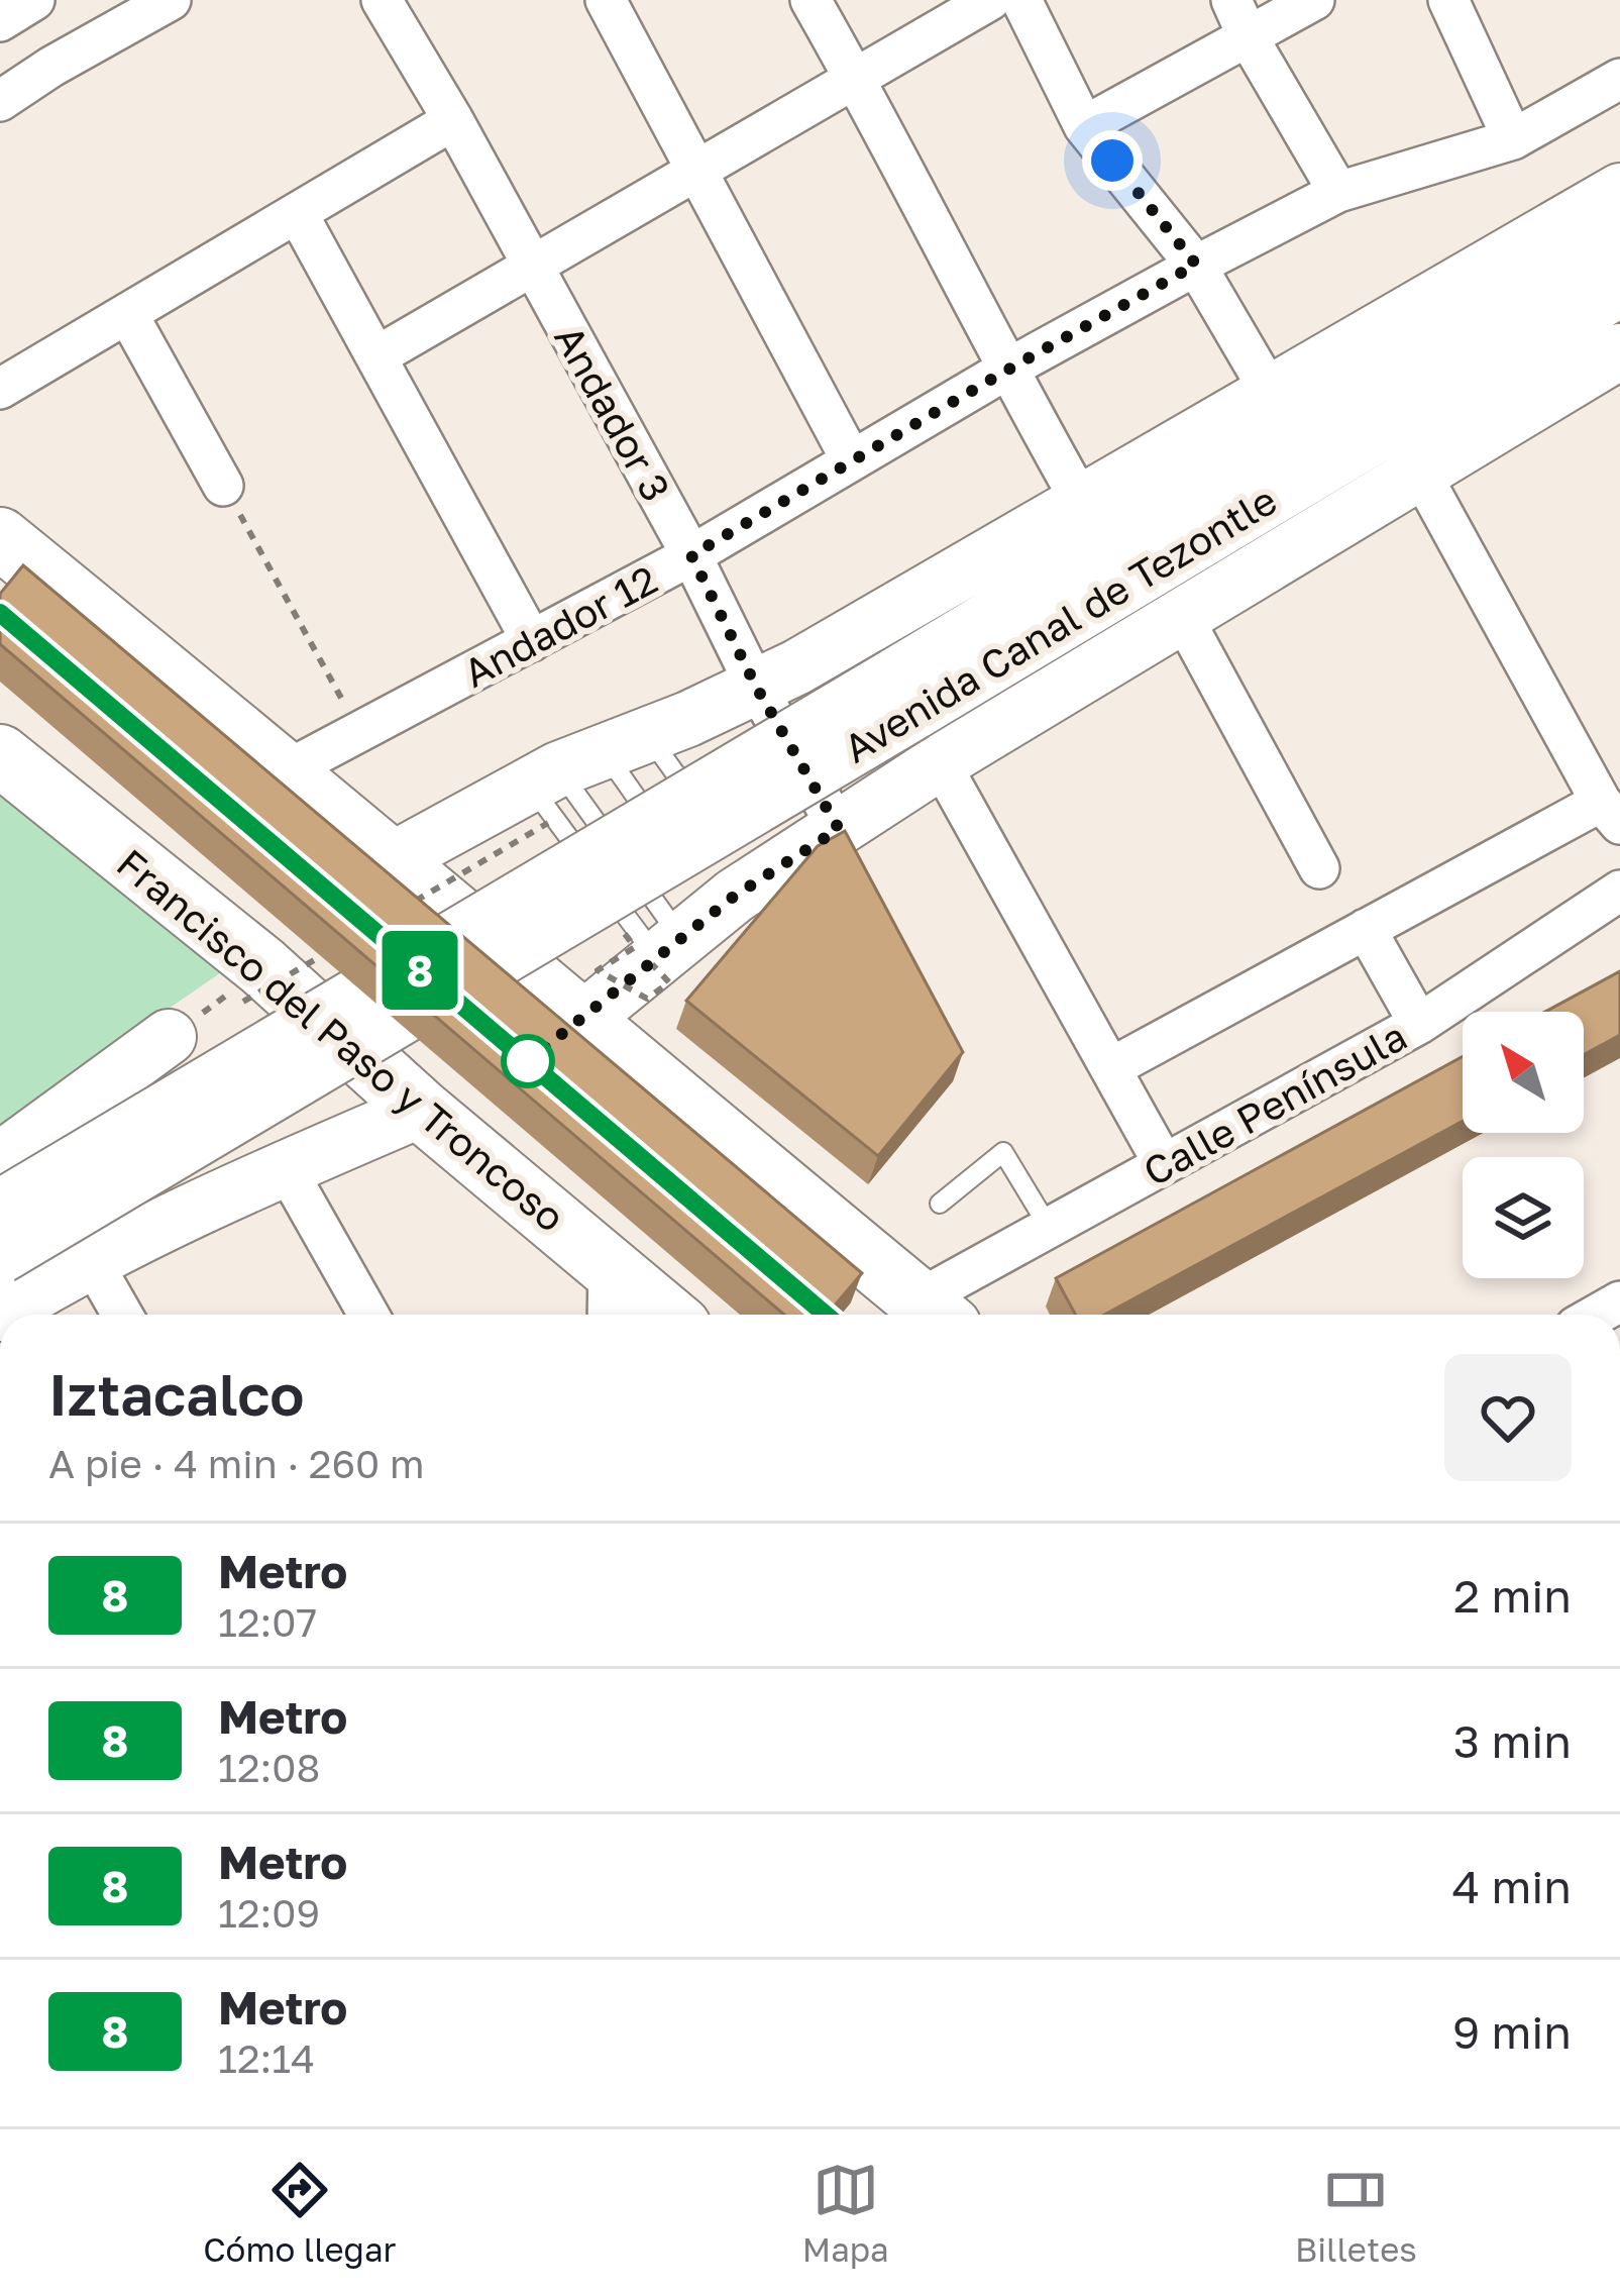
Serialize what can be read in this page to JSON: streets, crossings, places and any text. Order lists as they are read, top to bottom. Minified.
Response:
{"streets":{"main road":["Francisco del Paso y Troncoso"],"street":["Andador 3","Avenida Canal de Tezontle","Andador 12","Calle Península"]},"crossings":[["Andador 3","Avenida Canal de Tezontle"],["Andador 3","Andador 12"]],"lines":["metro line 8"],"north":"top left","page":{"on_map":"8","heading":["Iztacalco","A pie · 4 min · 260 m"],"list":[{"mark":"8","name":"Metro","note":"12:07","value":"2 min"},{"mark":"8","name":"Metro","note":"12:08","value":"3 min"},{"mark":"8","name":"Metro","note":"12:09","value":"4 min"},{"mark":"8","name":"Metro","note":"12:14","value":"9 min"}],"tabs":["Cómo llegar","Mapa","Billetes"]}}
